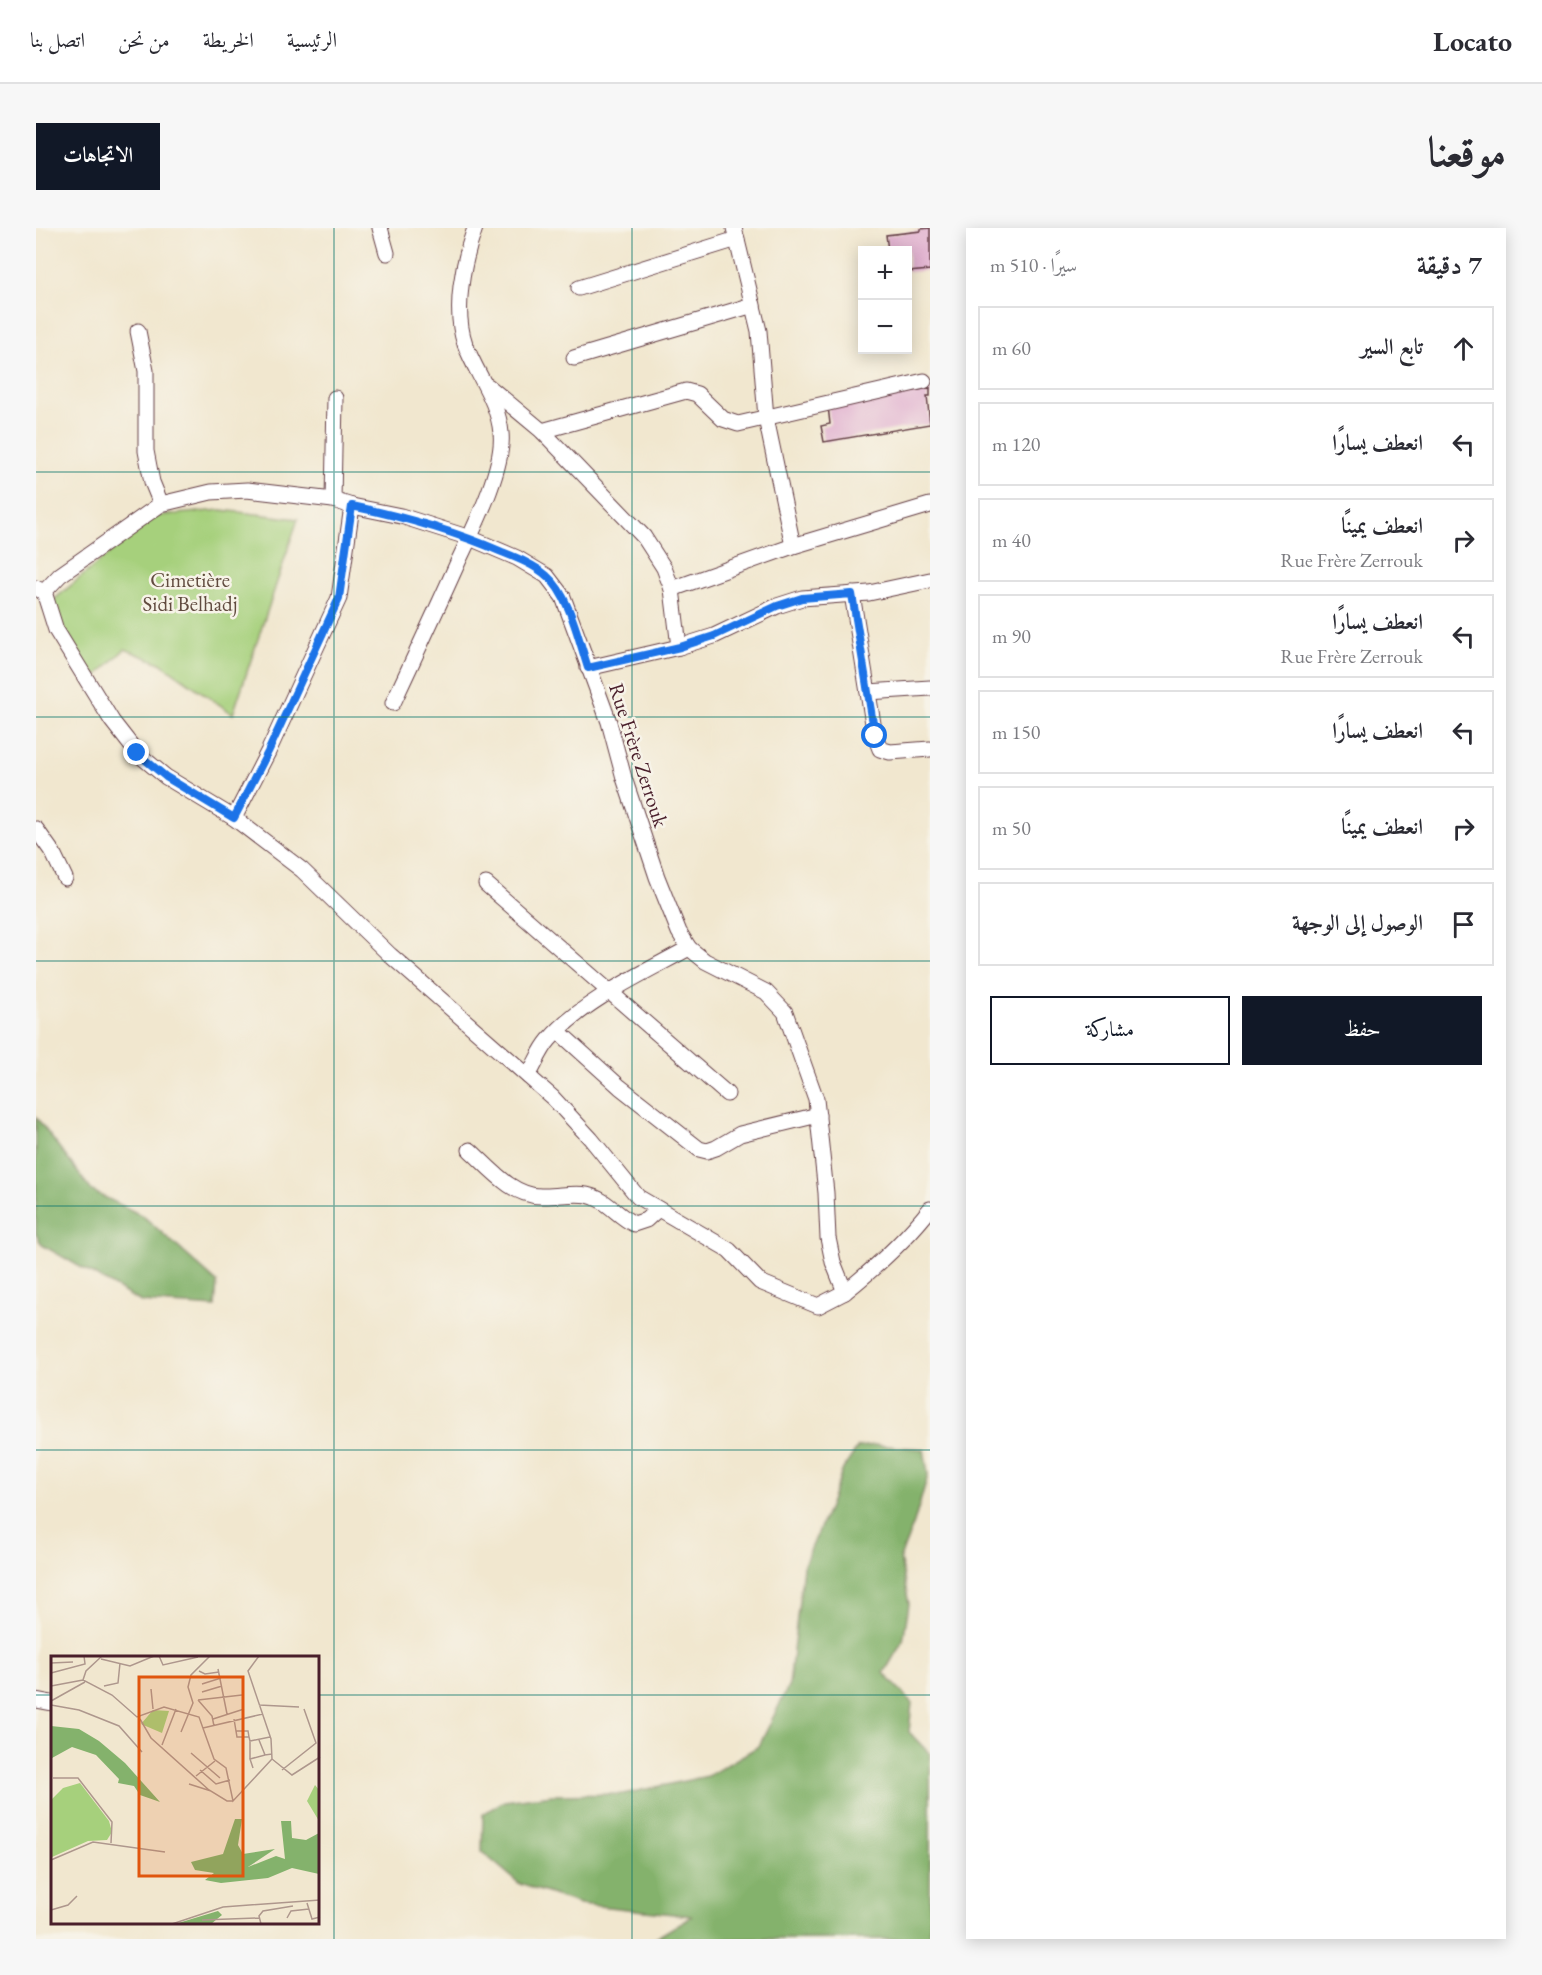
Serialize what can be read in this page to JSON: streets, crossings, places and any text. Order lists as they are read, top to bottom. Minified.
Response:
{"streets":{"street":["Rue Frère Zerrouk"]},"parks":["Cimetière Sidi Belhadj"],"page":{"header":"Locato","nav":["الرئيسية","الخريطة","من نحن","اتصل بنا"],"title":"موقعنا","buttons":["الاتجاهات",["حفظ","مشاركة"]],"heading":["7 دقيقة","سيرًا · 510 m"],"map_buttons":["+","−"],"list":[["تابع السير","60 m"],["انعطف يسارًا","120 m"],["انعطف يمينًا","Rue Frère Zerrouk","40 m"],["انعطف يسارًا","Rue Frère Zerrouk","90 m"],["انعطف يسارًا","150 m"],["انعطف يمينًا","50 m"],"الوصول إلى الوجهة"]}}
